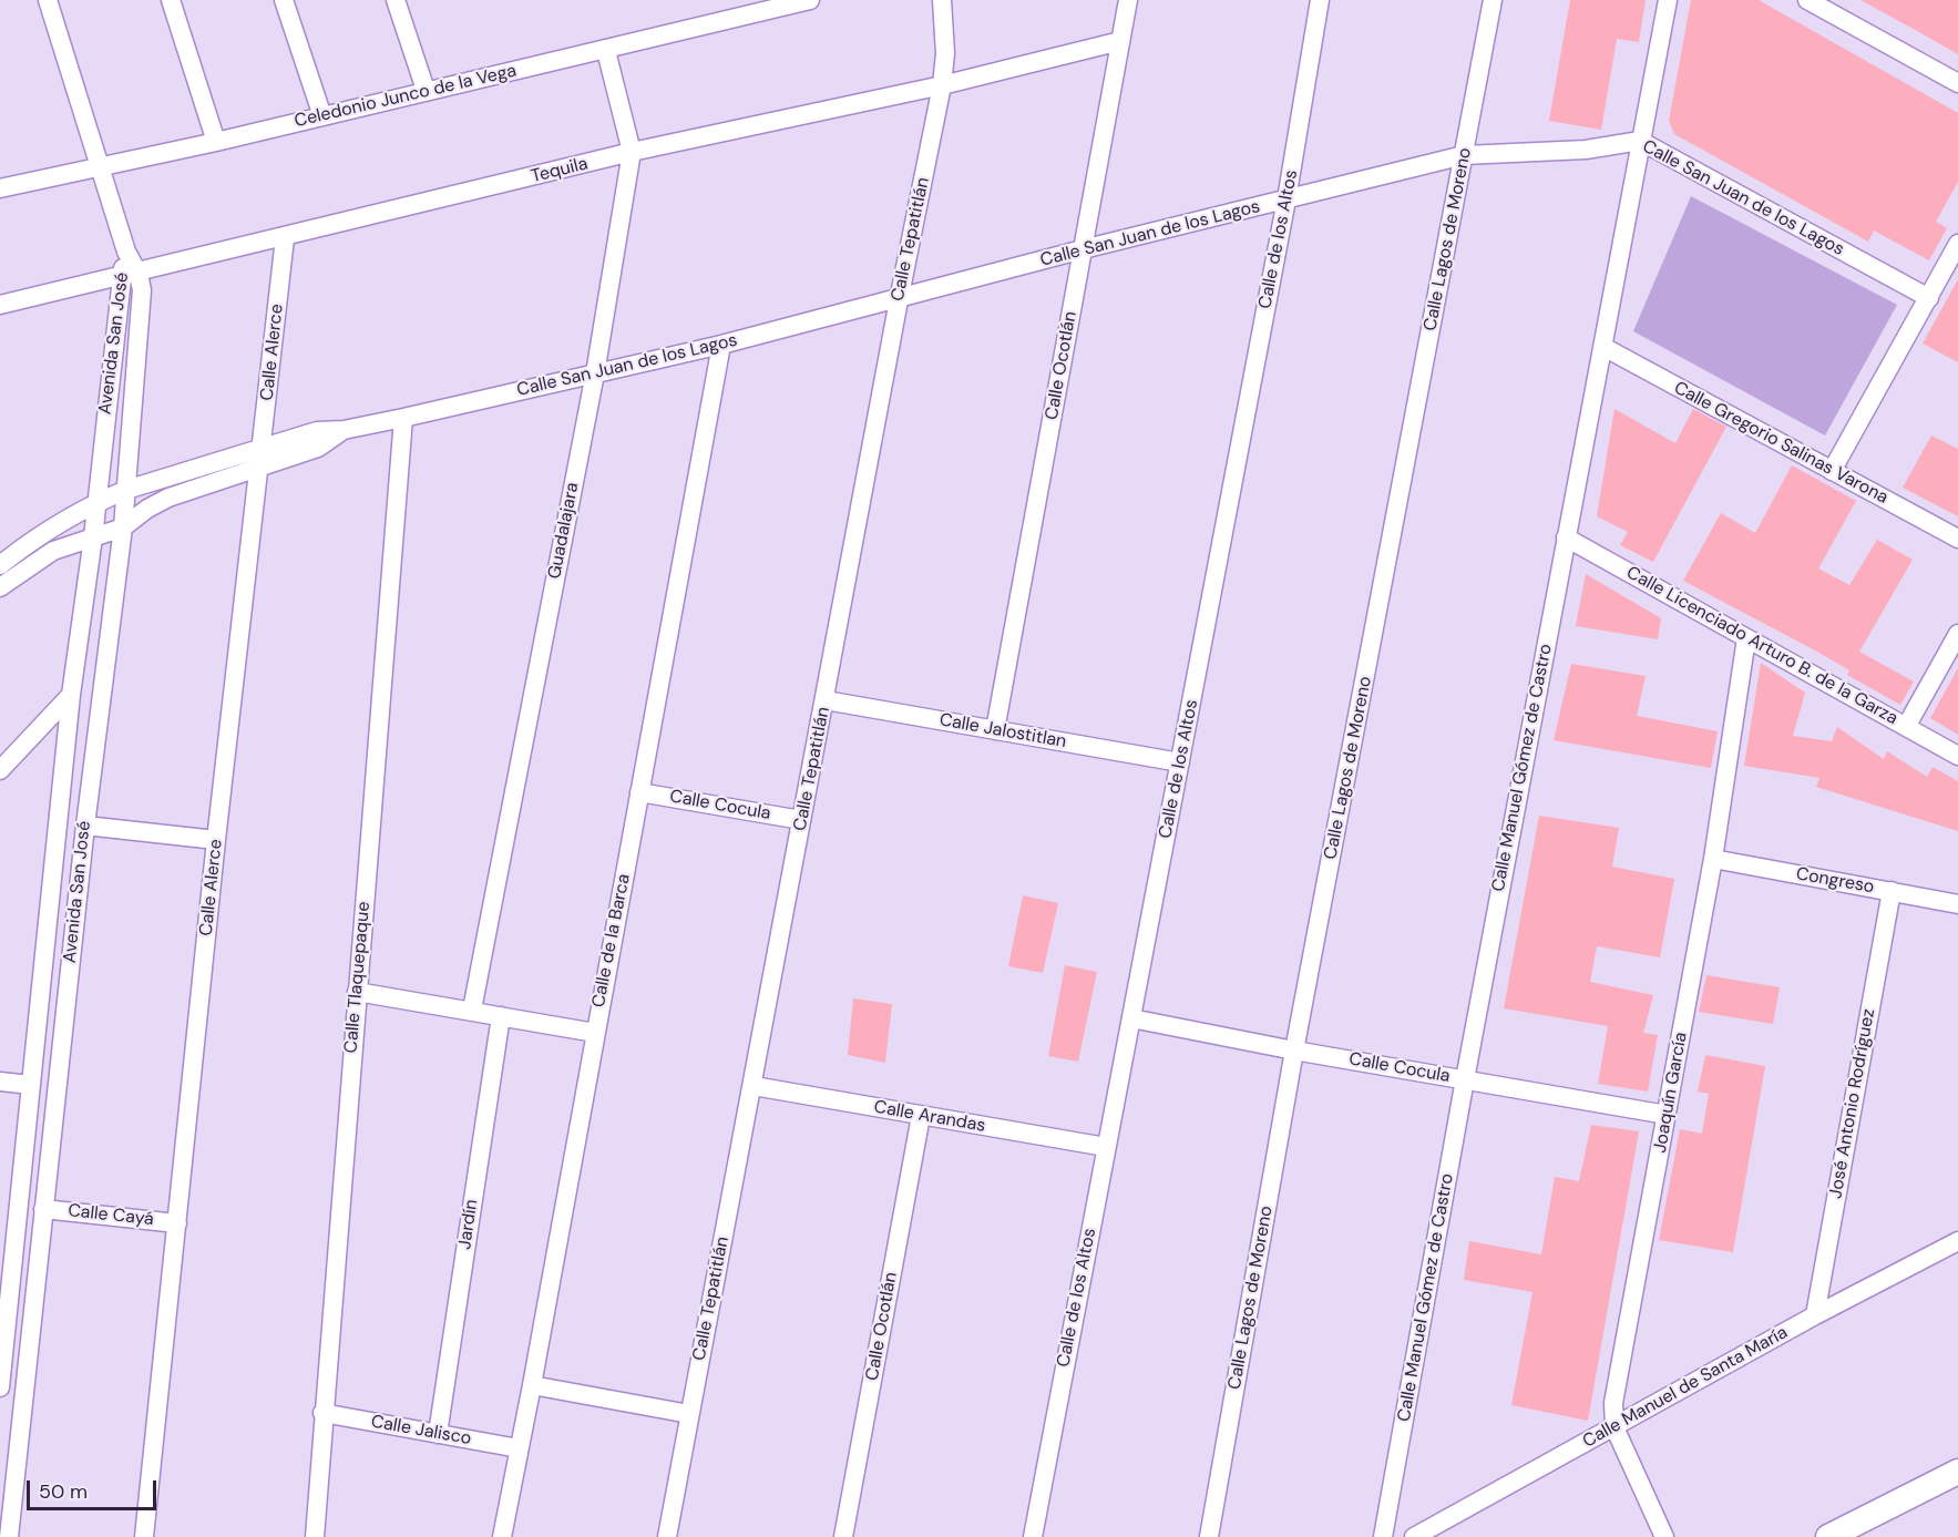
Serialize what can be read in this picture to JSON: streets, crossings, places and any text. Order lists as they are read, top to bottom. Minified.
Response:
{"streets":{"street":["Celedonio Junco de la Vega","Tequila","Calle San Juan de los Lagos","Calle Tepatitlán","Calle de los Altos","Calle Lagos de Moreno","Avenida San José","Calle Alerce","Calle Ocotlán","Calle Gregorio Salinas Varona","Guadalajara","Calle Licenciado Arturo B. de la Garza","Calle Jalostitlan","Calle Manuel Gómez de Castro","Calle Cocula","Congreso","Calle de la Barca","Calle Tlaquepaque","Joaquín García","José Antonio Rodríguez","Calle Arandas","Calle Cayá","Jardín","Calle Manuel de Santa María","Calle Jalisco"]},"crossings":[["Celedonio Junco de la Vega","Avenida San José"],["Celedonio Junco de la Vega","Guadalajara"],["Tequila","Calle Tepatitlán"],["Tequila","Avenida San José"],["Tequila","Calle Alerce"],["Tequila","Calle Ocotlán"],["Tequila","Guadalajara"],["Calle San Juan de los Lagos","Calle Tepatitlán"],["Calle San Juan de los Lagos","Calle de los Altos"],["Calle San Juan de los Lagos","Calle Lagos de Moreno"],["Calle San Juan de los Lagos","Avenida San José"],["Calle San Juan de los Lagos","Calle Alerce"],["Calle San Juan de los Lagos","Calle Ocotlán"],["Calle San Juan de los Lagos","Guadalajara"],["Calle San Juan de los Lagos","Calle Manuel Gómez de Castro"],["Calle San Juan de los Lagos","Calle de la Barca"],["Calle San Juan de los Lagos","Calle Tlaquepaque"],["Calle Tepatitlán","Calle Jalostitlan"],["Calle Tepatitlán","Calle Cocula"],["Calle Tepatitlán","Calle Arandas"],["Calle de los Altos","Calle Jalostitlan"],["Calle de los Altos","Calle Cocula"],["Calle de los Altos","Calle Arandas"],["Calle Lagos de Moreno","Calle Cocula"],["Avenida San José","Calle Cayá"],["Calle Alerce","Calle Cayá"],["Calle Ocotlán","Calle Jalostitlan"],["Calle Ocotlán","Calle Arandas"],["Calle Gregorio Salinas Varona","Calle Manuel Gómez de Castro"],["Calle Licenciado Arturo B. de la Garza","Calle Manuel Gómez de Castro"],["Calle Licenciado Arturo B. de la Garza","Joaquín García"],["Calle Manuel Gómez de Castro","Calle Cocula"],["Calle Cocula","Calle de la Barca"],["Calle Cocula","Joaquín García"],["Congreso","Joaquín García"],["Congreso","José Antonio Rodríguez"],["Calle de la Barca","Calle Jalisco"],["Calle Tlaquepaque","Calle Jalisco"],["Joaquín García","Calle Manuel de Santa María"],["José Antonio Rodríguez","Calle Manuel de Santa María"],["Jardín","Calle Jalisco"]],"scale_bar":"50 m"}
